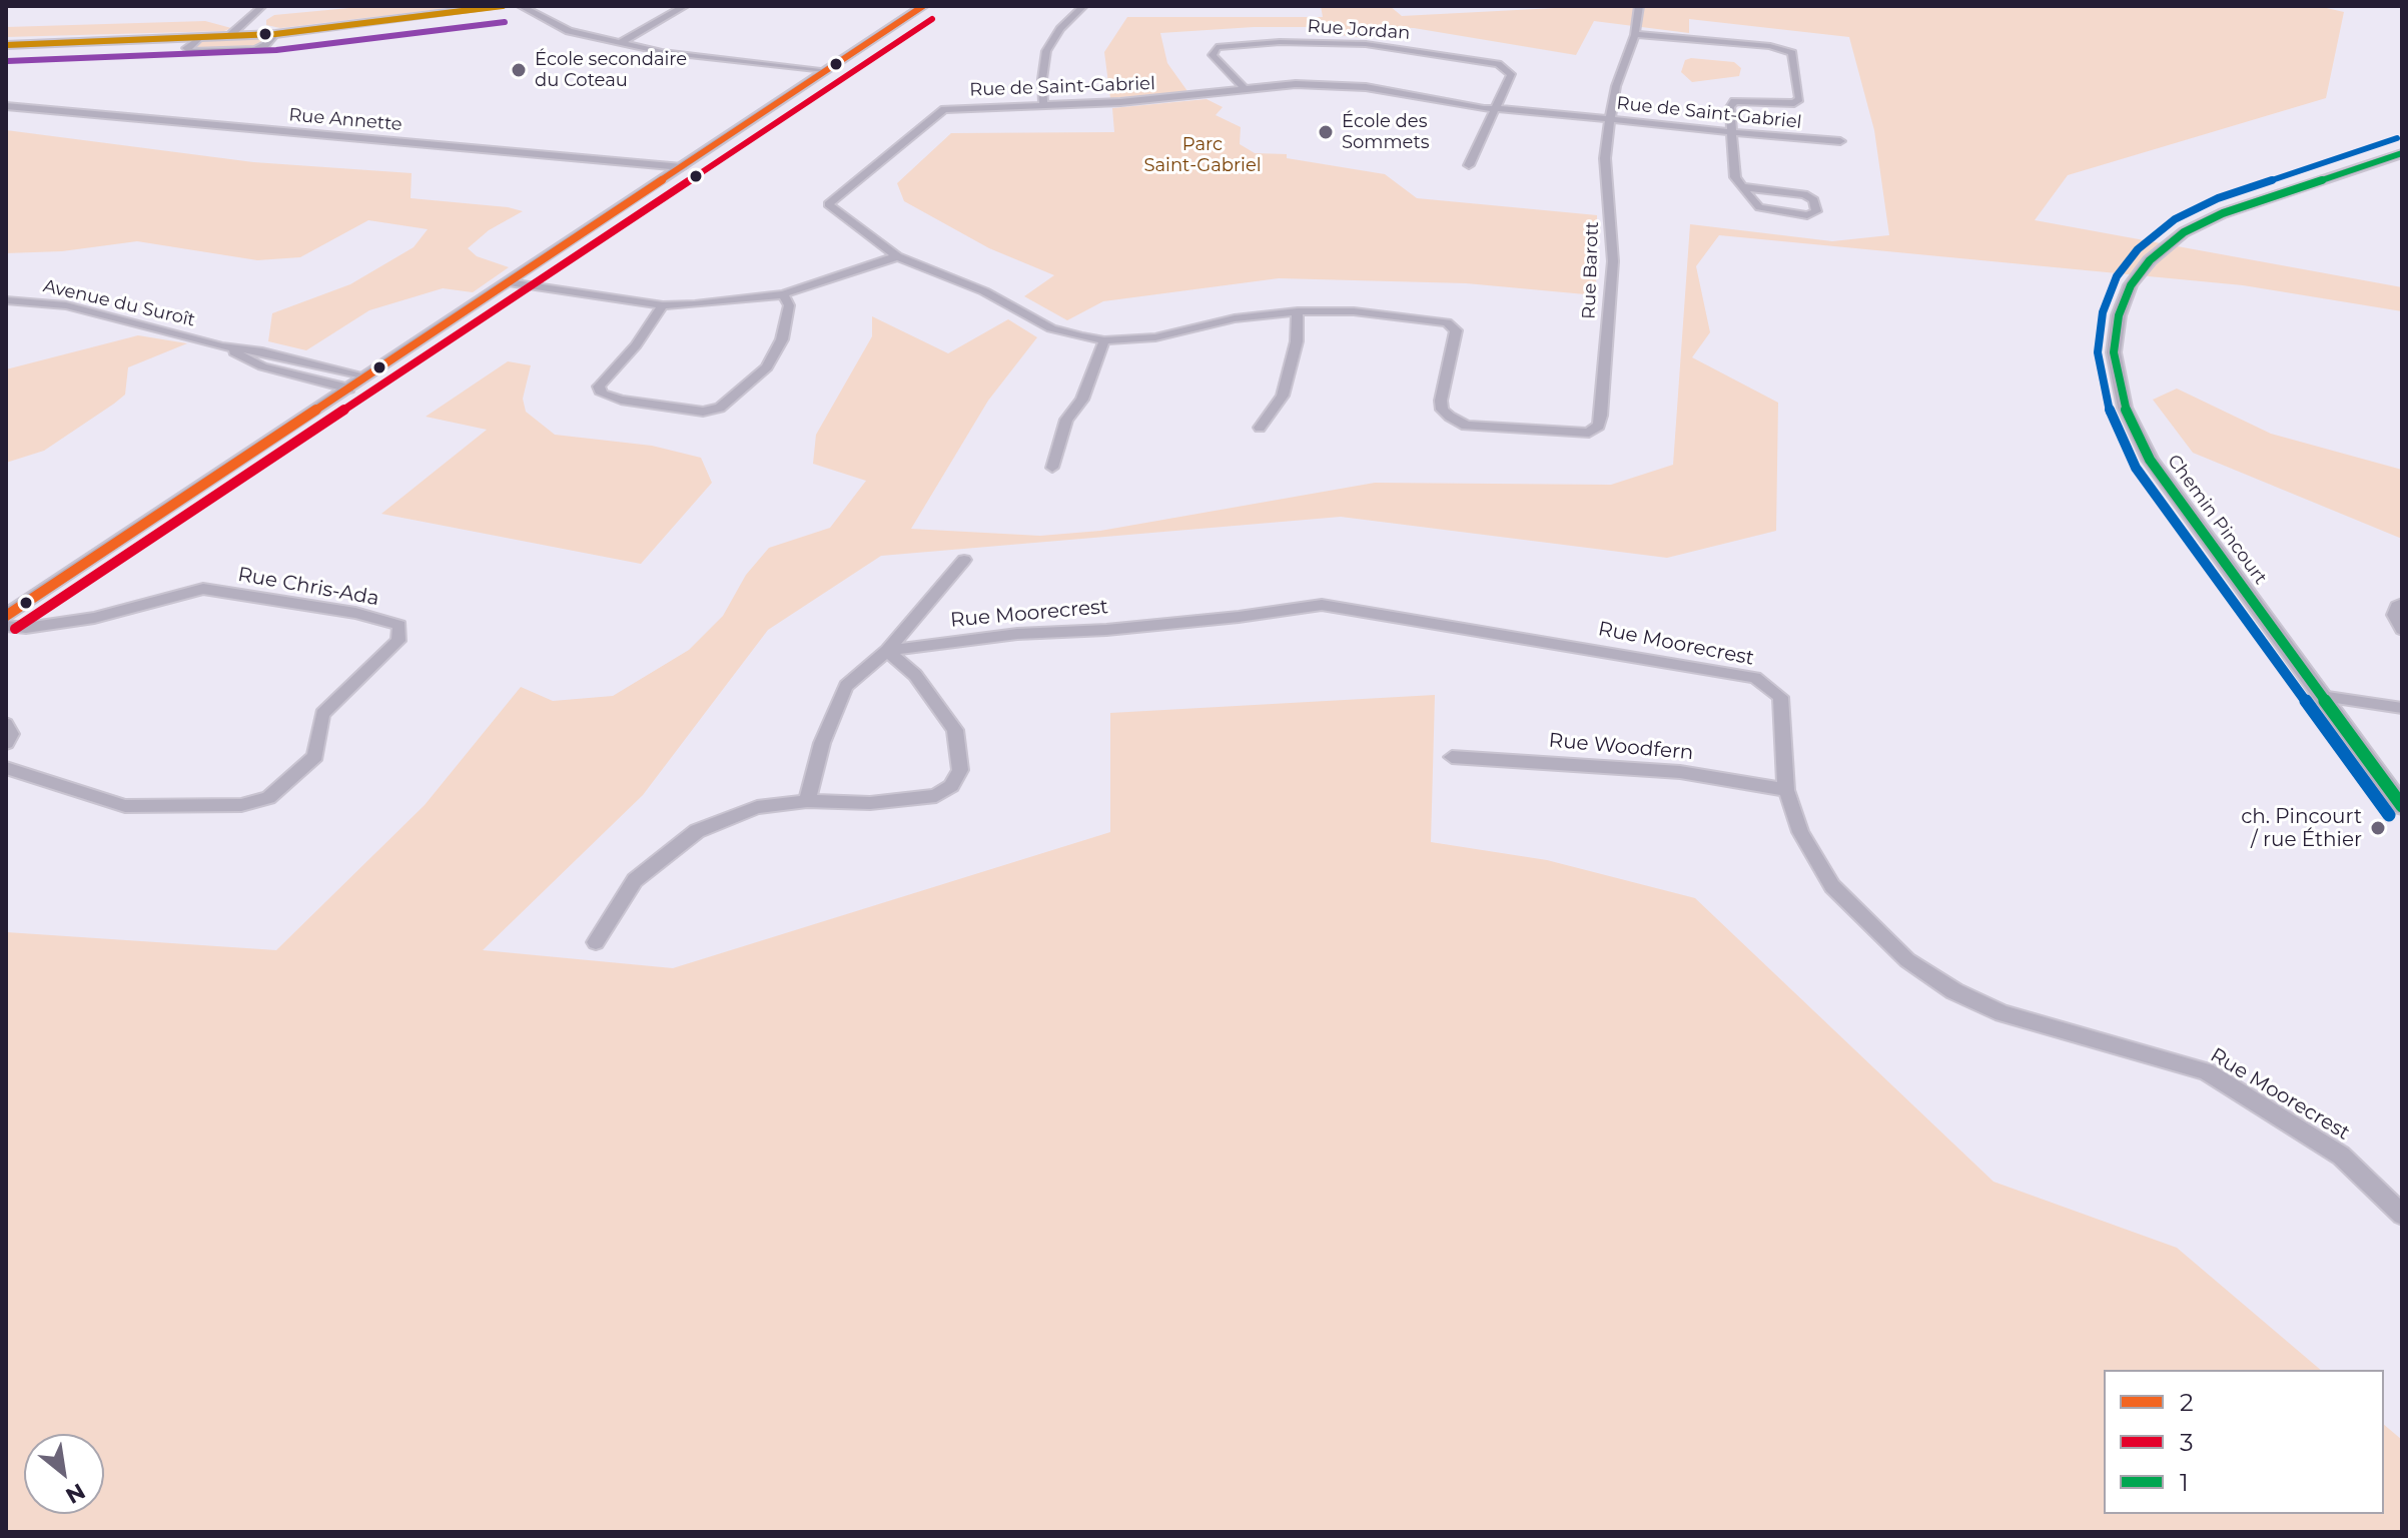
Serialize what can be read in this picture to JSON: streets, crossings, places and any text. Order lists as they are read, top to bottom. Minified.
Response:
{"streets":{"street":["Rue Jordan","Rue de Saint-Gabriel","Rue Annette","Rue Barott","Avenue du Suroît","Chemin Pincourt","Rue Chris-Ada","Rue Moorecrest","Rue Woodfern"]},"crossings":[["Rue Jordan","Rue de Saint-Gabriel"],["Rue de Saint-Gabriel","Rue Barott"],["Rue Moorecrest","Rue Woodfern"]],"parks":["Parc Saint-Gabriel"],"places":["École secondaire du Coteau","École des Sommets","ch. Pincourt / rue Éthier"],"lines":["transit line 2","transit line 3","transit line 1"],"legend":["2","3","1"],"north":"bottom right"}
